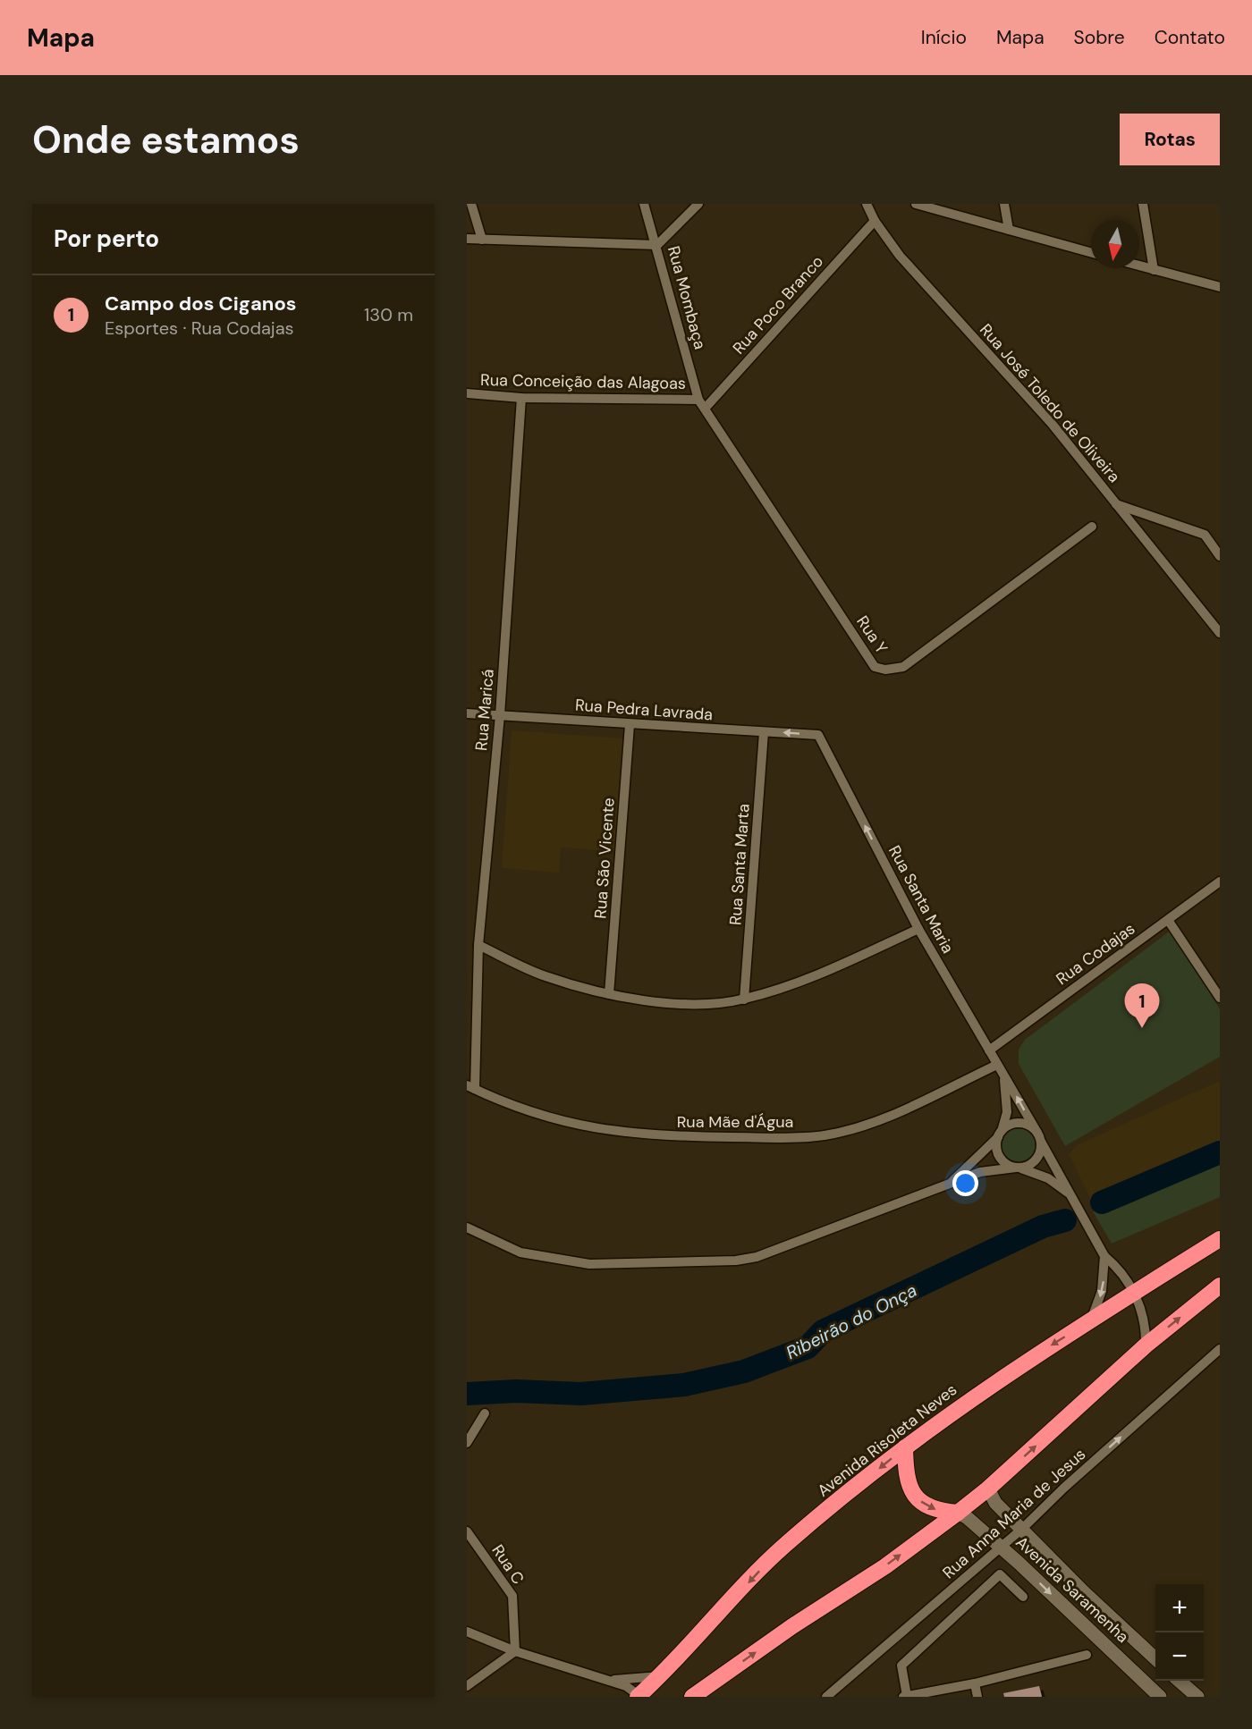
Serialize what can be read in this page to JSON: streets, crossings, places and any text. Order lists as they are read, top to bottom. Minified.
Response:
{"streets":{"highway":["Avenida Risoleta Neves"],"main road":["Avenida Saramenha"],"street":["Rua Mombaça","Rua Poco Branco","Rua Conceição das Alagoas","Rua José Toledo de Oliveira","Rua Y","Rua Maricá","Rua Pedra Lavrada","Rua São Vicente","Rua Santa Marta","Rua Santa Maria","Rua Codajas","Rua Mãe d'Água","Rua Anna Maria de Jesus","Rua C"]},"crossings":[["Rua Mombaça","Rua Conceição das Alagoas"],["Rua Mombaça","Rua Y"],["Rua Poco Branco","Rua José Toledo de Oliveira"],["Rua Poco Branco","Rua Y"],["Rua Conceição das Alagoas","Rua Y"],["Rua Conceição das Alagoas","Rua Maricá"],["Rua Maricá","Rua Pedra Lavrada"],["Rua Maricá","Rua Mãe d'Água"],["Rua Pedra Lavrada","Rua São Vicente"],["Rua Pedra Lavrada","Rua Santa Marta"],["Rua Pedra Lavrada","Rua Santa Maria"],["Rua Santa Maria","Rua Codajas"],["Rua Santa Maria","Rua Mãe d'Água"],["Rua Santa Maria","Avenida Risoleta Neves"],["Rua Anna Maria de Jesus","Avenida Saramenha"]],"one_way":["Rua Anna Maria de Jesus"],"water":["Ribeirão do Onça"],"north":"bottom","page":{"header":"Mapa","nav":["Início","Mapa","Sobre","Contato"],"buttons":"Rotas","title":"Onde estamos","heading":"Por perto","list":[{"mark":"1","name":"Campo dos Ciganos","note":"Esportes · Rua Codajas","value":"130 m"}],"pins":"1","map_buttons":["+","−"]}}
